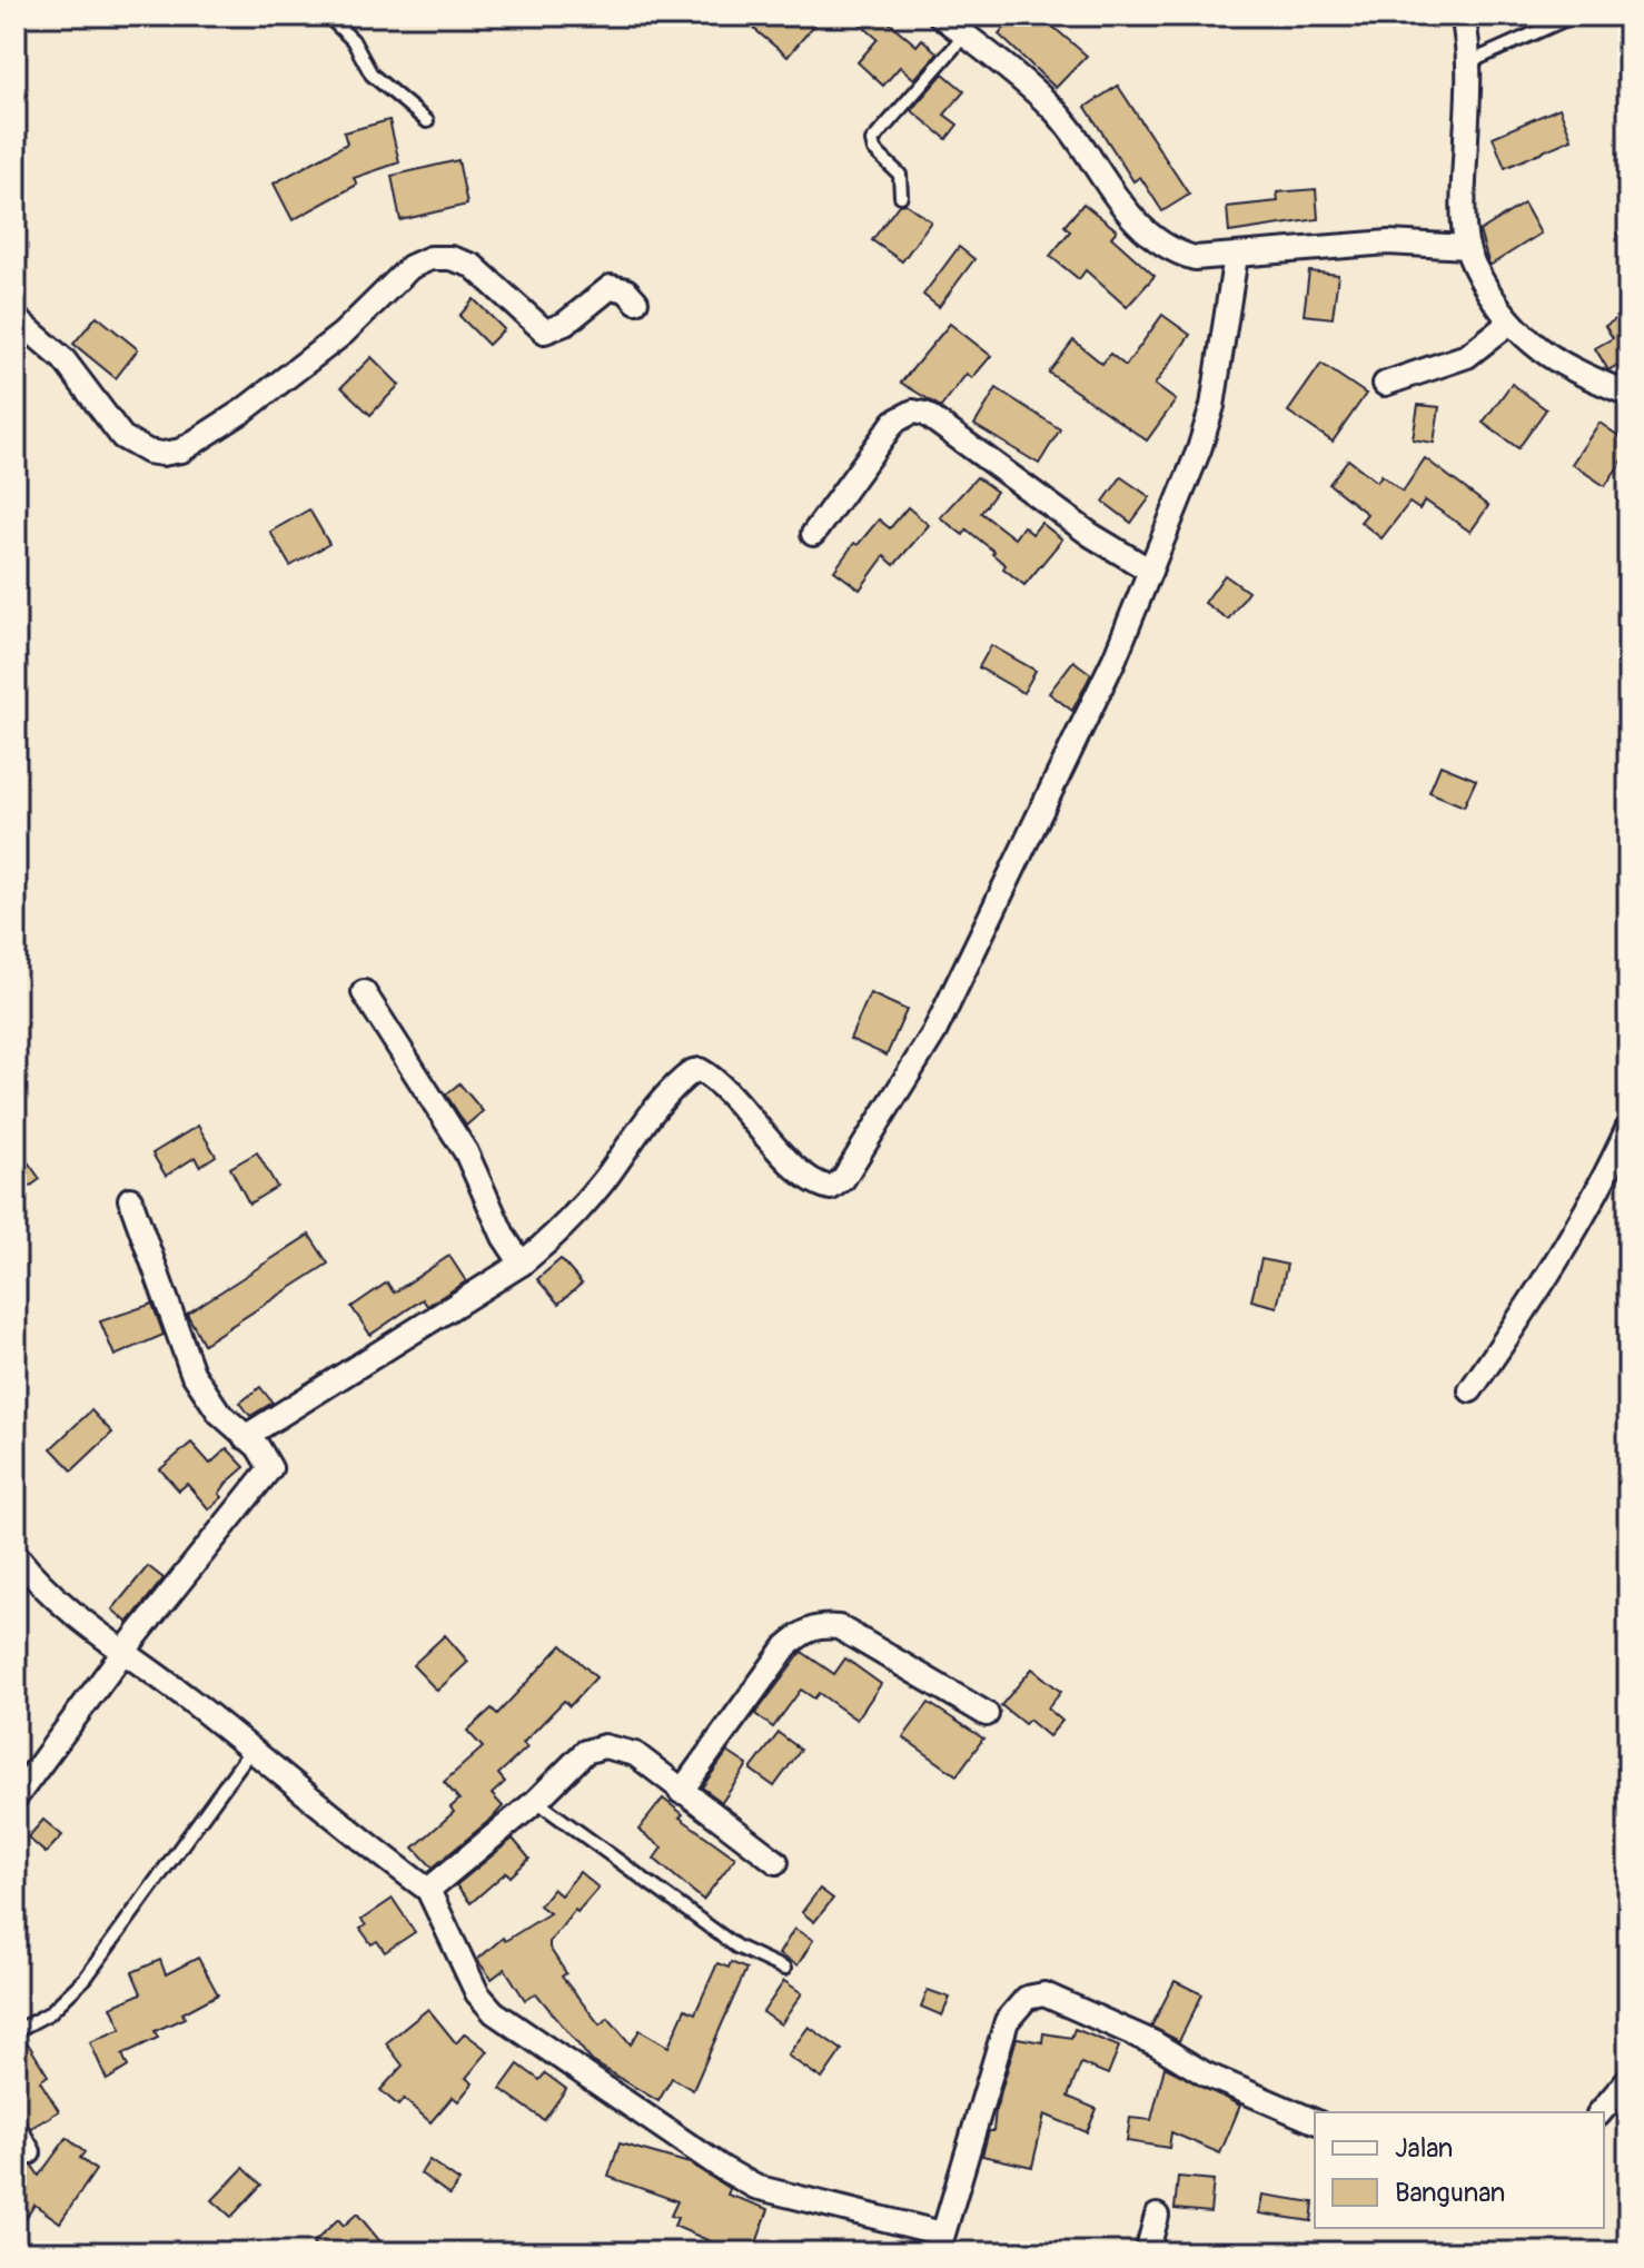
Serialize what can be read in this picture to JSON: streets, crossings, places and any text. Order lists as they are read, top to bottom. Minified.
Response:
{"legend":["Jalan","Bangunan"]}
